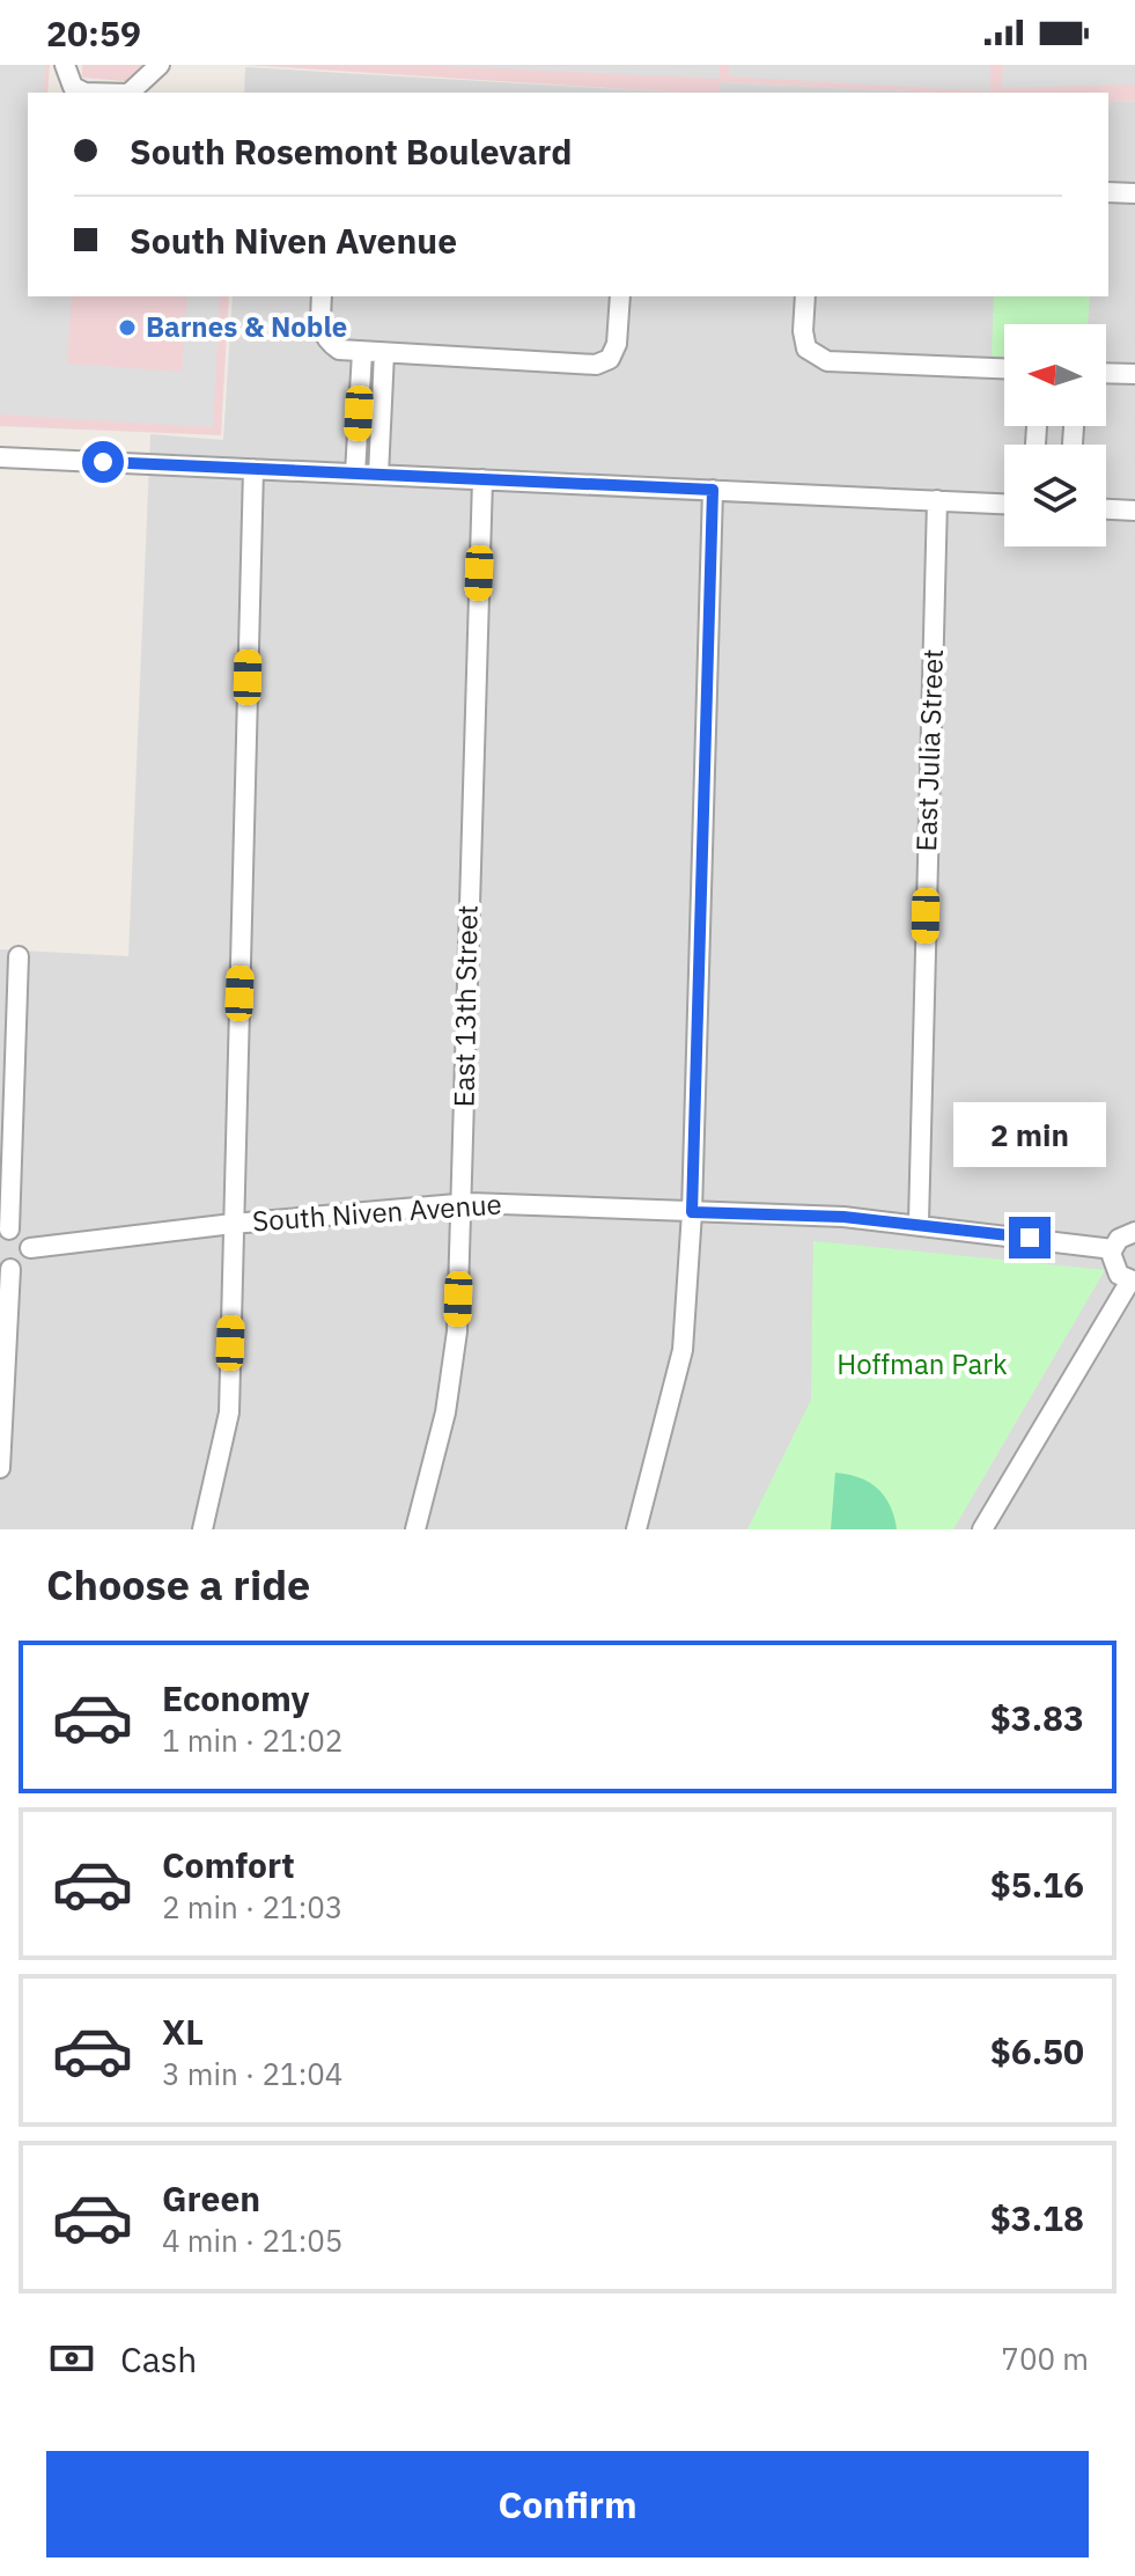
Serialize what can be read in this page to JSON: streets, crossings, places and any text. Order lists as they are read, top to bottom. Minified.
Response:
{"streets":{"street":["East Julia Street","East 13th Street","South Niven Avenue"]},"crossings":[["East Julia Street","South Niven Avenue"],["East 13th Street","South Niven Avenue"]],"parks":["Hoffman Park"],"places":["Barnes & Noble"],"north":"left","page":{"status":"20:59","banner":["South Rosemont Boulevard","South Niven Avenue"],"bubble":"2 min","heading":"Choose a ride","list":[{"name":"Economy","note":"1 min · 21:02","value":"$3.83"},{"name":"Comfort","note":"2 min · 21:03","value":"$5.16"},{"name":"XL","note":"3 min · 21:04","value":"$6.50"},{"name":"Green","note":"4 min · 21:05","value":"$3.18"}],"pay":["Cash","700 m"],"buttons":"Confirm"}}
